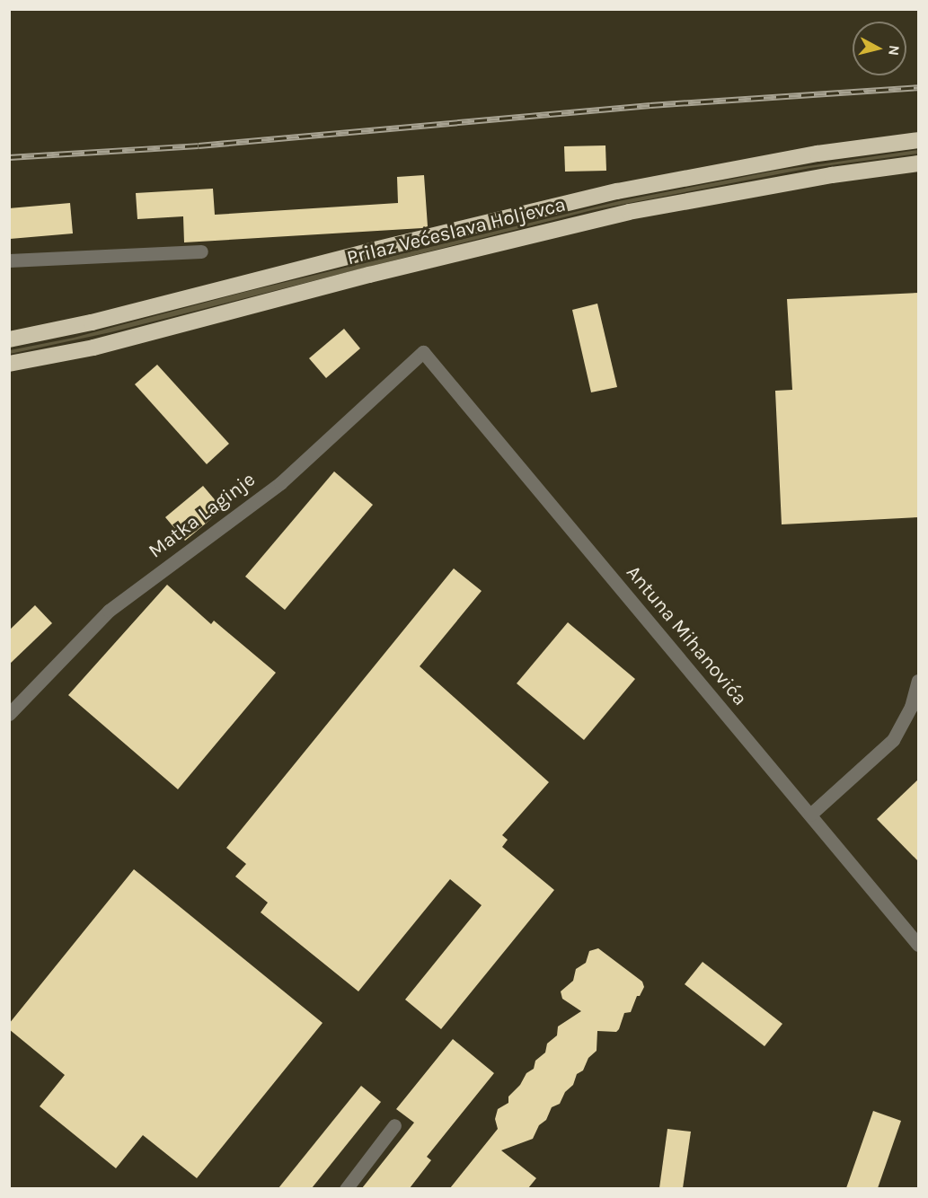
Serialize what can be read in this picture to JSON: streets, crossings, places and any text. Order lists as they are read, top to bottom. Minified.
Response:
{"streets":{"highway":["Prilaz Većeslava Holjevca"],"street":["Matka Laginje","Antuna Mihanovića"]},"crossings":[["Matka Laginje","Antuna Mihanovića"]],"north":"right"}
